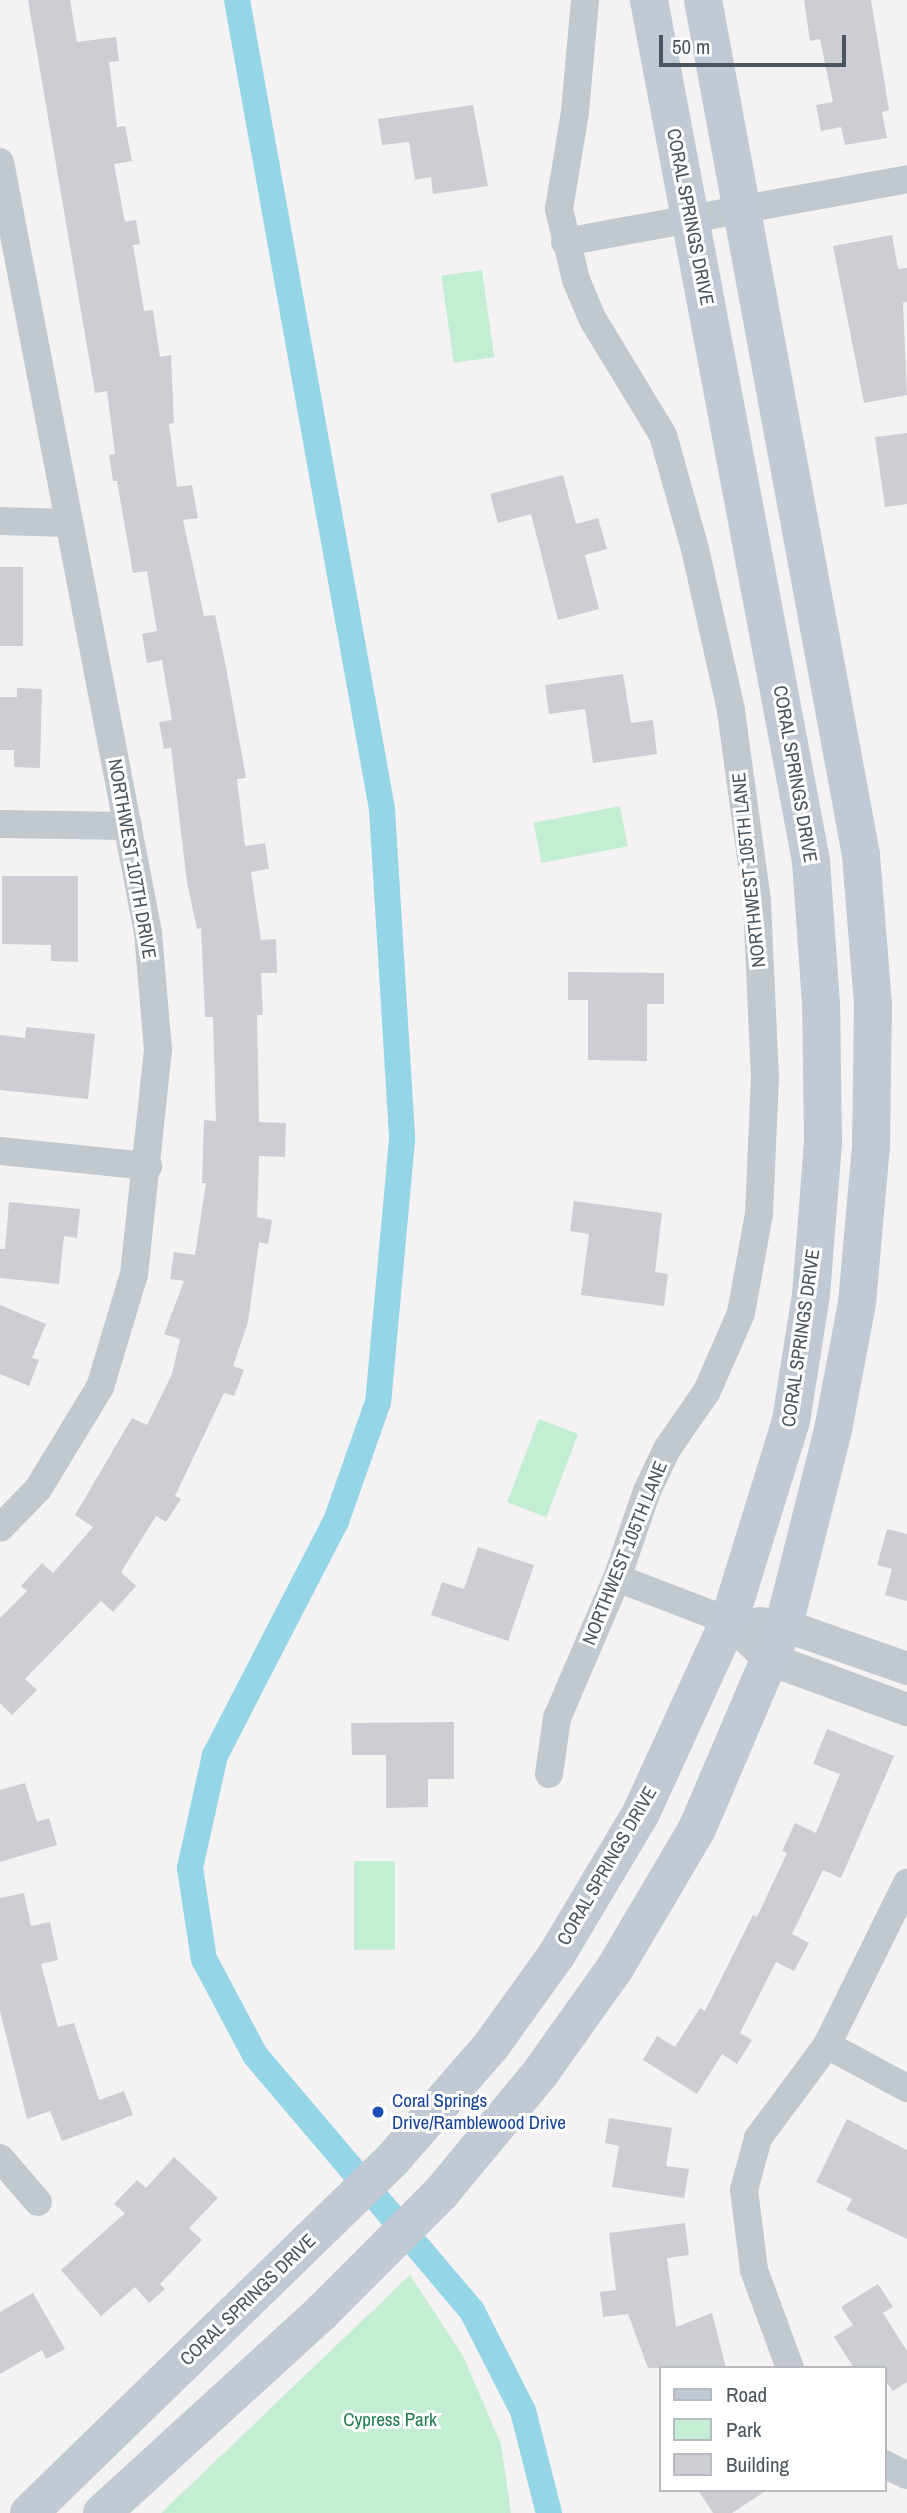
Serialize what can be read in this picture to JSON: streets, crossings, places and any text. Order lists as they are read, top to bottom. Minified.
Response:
{"streets":{"main road":["CORAL SPRINGS DRIVE"],"street":["NORTHWEST 107TH DRIVE","NORTHWEST 105TH LANE"]},"parks":["Cypress Park"],"places":["Coral Springs Drive/Ramblewood Drive"],"legend":["Road","Park","Building"],"scale_bar":"50 m"}
